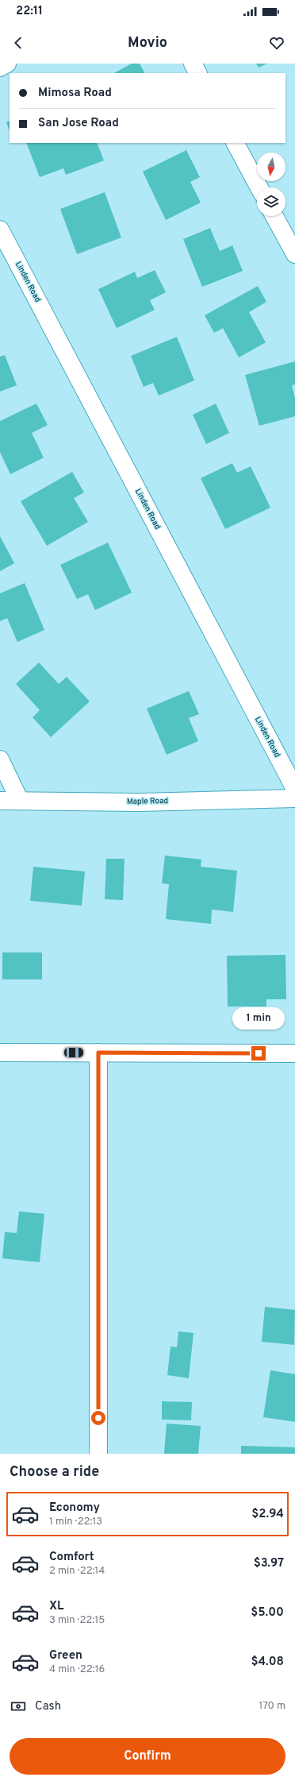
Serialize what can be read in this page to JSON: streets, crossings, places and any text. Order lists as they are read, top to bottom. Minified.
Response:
{"streets":{"street":["Linden Road","Maple Road"]},"north":"bottom","page":{"status":"22:11","header":"Movio","banner":["Mimosa Road","San Jose Road"],"bubble":"1 min","heading":"Choose a ride","list":[{"name":"Economy","note":"1 min · 22:13","value":"$2.94"},{"name":"Comfort","note":"2 min · 22:14","value":"$3.97"},{"name":"XL","note":"3 min · 22:15","value":"$5.00"},{"name":"Green","note":"4 min · 22:16","value":"$4.08"}],"pay":["Cash","170 m"],"buttons":"Confirm"}}
